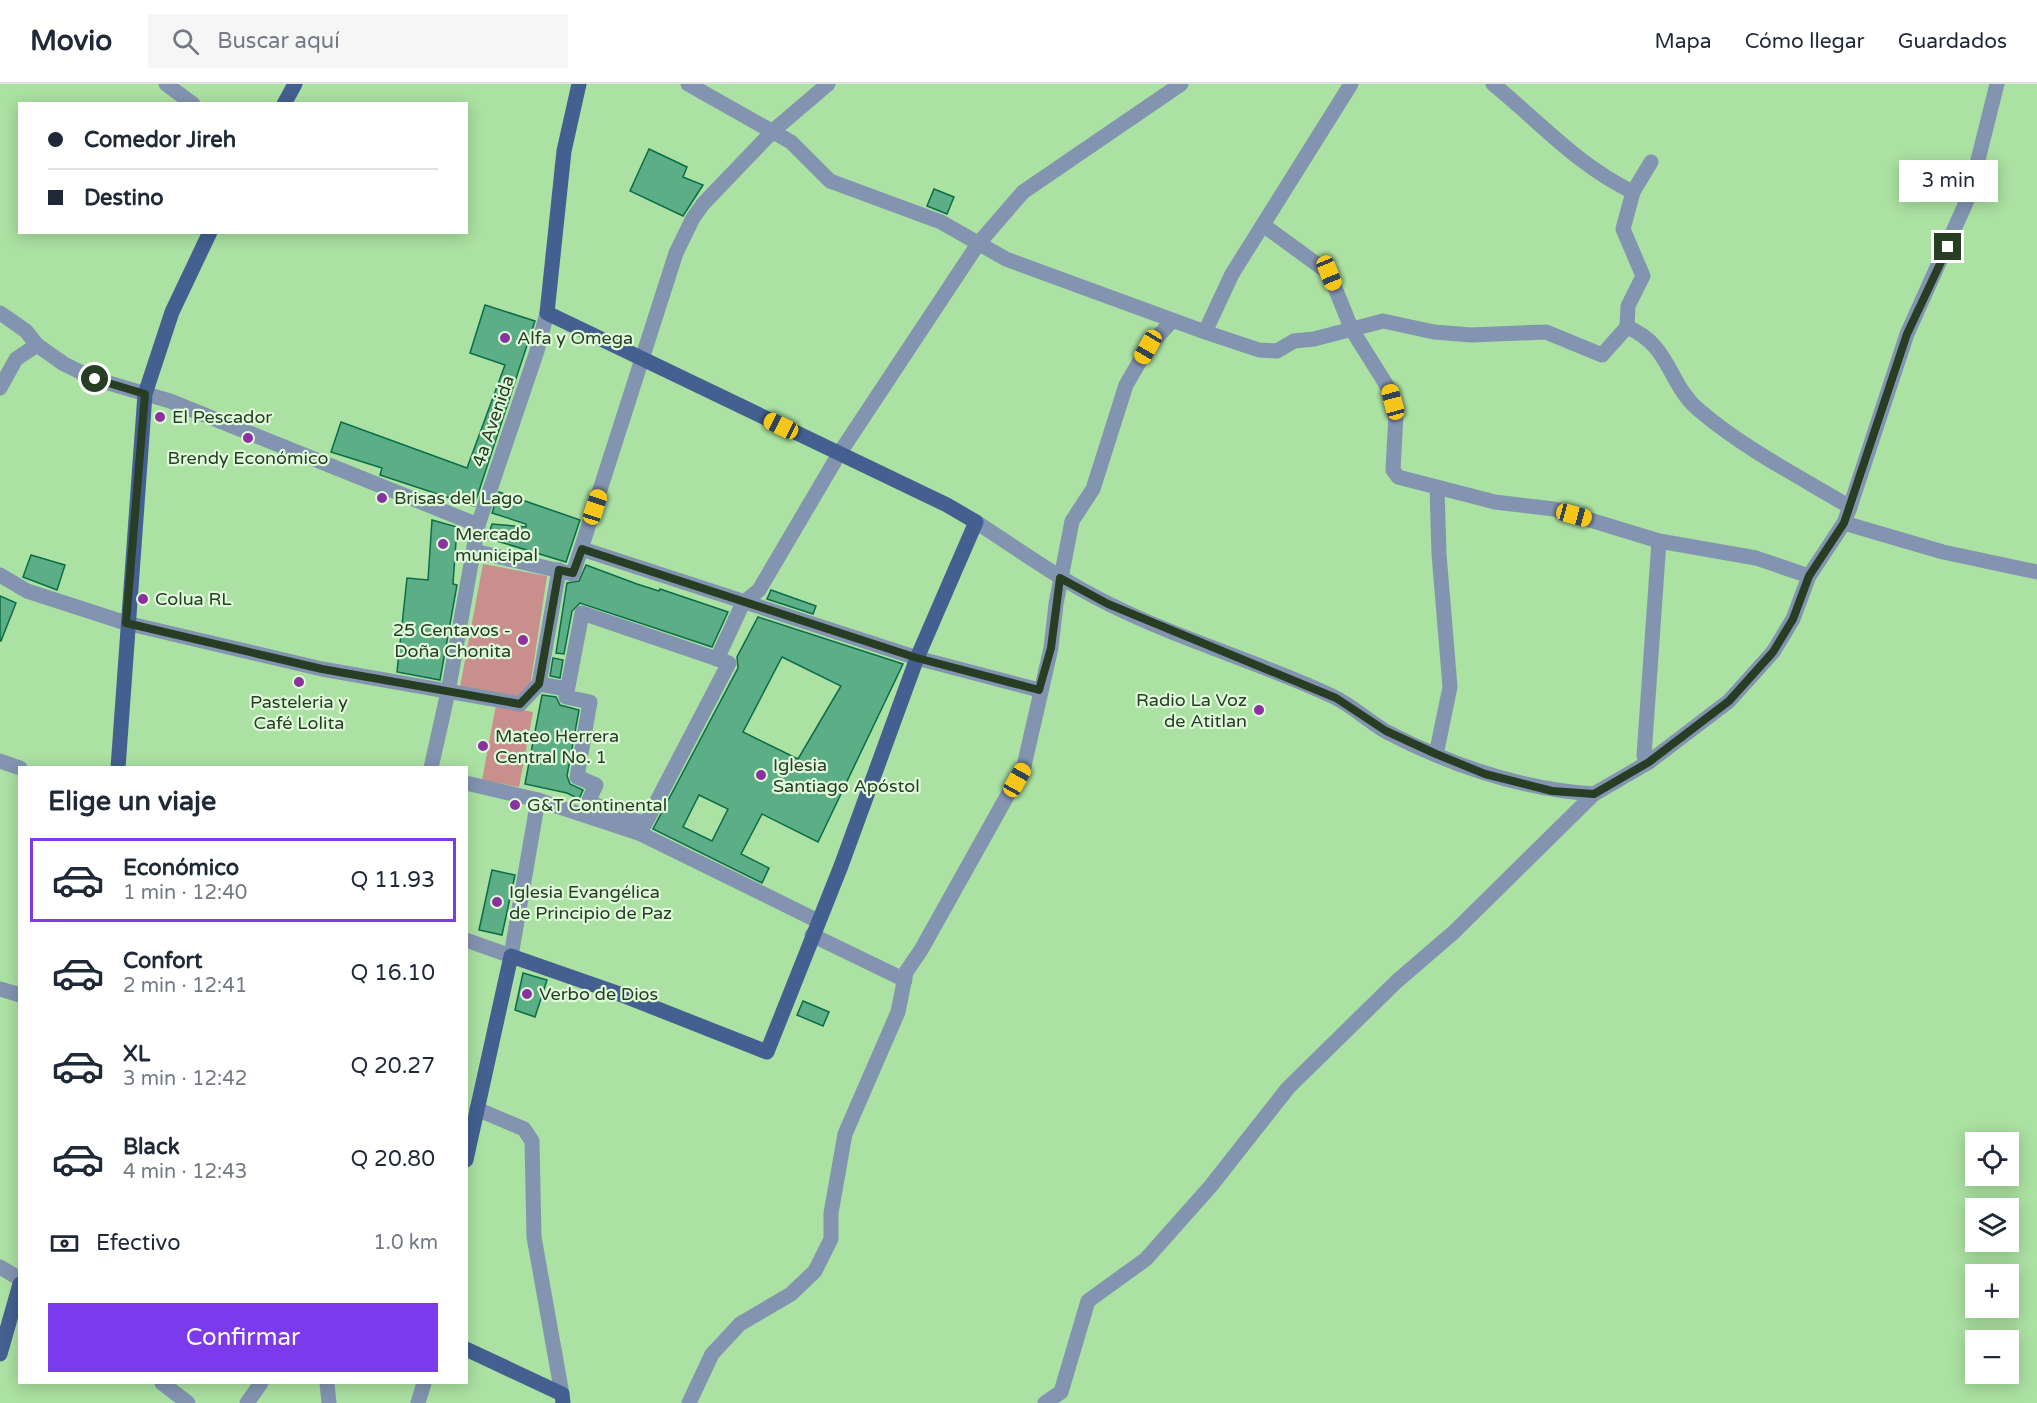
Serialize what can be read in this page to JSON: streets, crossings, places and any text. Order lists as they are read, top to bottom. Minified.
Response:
{"streets":{"main road":["4a Avenida"]},"places":["Alfa y Omega","El Pescador","Brendy Económico","Brisas del Lago","Mercado municipal","Colua RL","25 Centavos - Doña Chonita","Pasteleria y Café Lolita","Radio La Voz de Atitlan","Mateo Herrera Central No. 1","Iglesia Santiago Apóstol","G&T Continental","Iglesia Evangélica de Principio de Paz","Verbo de Dios"],"page":{"header":"Movio","search":"Buscar aquí","nav":["Mapa","Cómo llegar","Guardados"],"banner":["Comedor Jireh","Destino"],"bubble":"3 min","heading":"Elige un viaje","list":[{"name":"Económico","note":"1 min · 12:40","value":"Q 11.93"},{"name":"Confort","note":"2 min · 12:41","value":"Q 16.10"},{"name":"XL","note":"3 min · 12:42","value":"Q 20.27"},{"name":"Black","note":"4 min · 12:43","value":"Q 20.80"}],"map_buttons":["+","−"],"pay":["Efectivo","1.0 km"],"buttons":"Confirmar"}}
